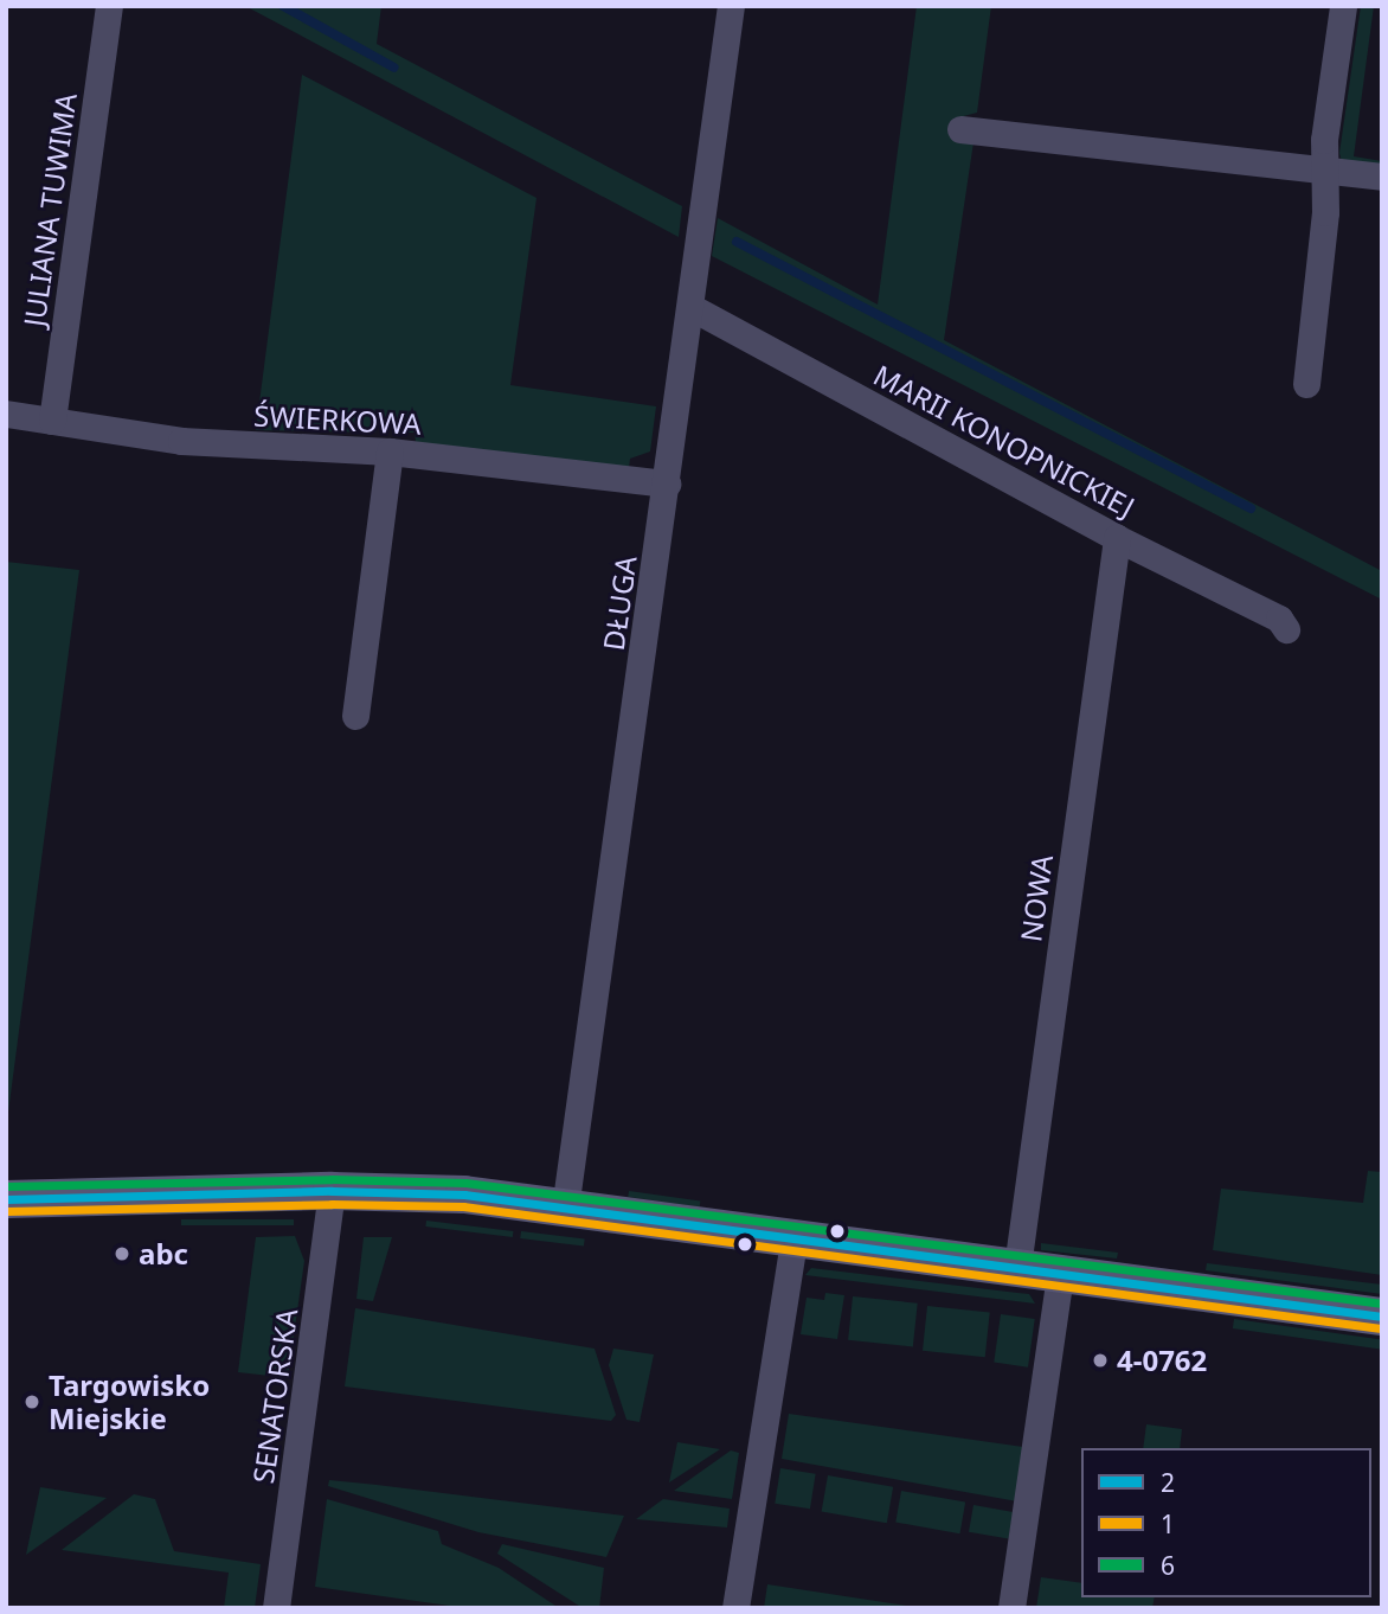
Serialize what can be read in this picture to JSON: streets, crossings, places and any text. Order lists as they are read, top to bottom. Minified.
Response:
{"streets":{"street":["JULIANA TUWIMA","ŚWIERKOWA","MARII KONOPNICKIEJ","DŁUGA","NOWA","SENATORSKA"]},"crossings":[["JULIANA TUWIMA","ŚWIERKOWA"],["ŚWIERKOWA","DŁUGA"],["MARII KONOPNICKIEJ","DŁUGA"],["MARII KONOPNICKIEJ","NOWA"]],"places":["abc","4-0762","Targowisko Miejskie"],"lines":["transit line 6","transit line 2","transit line 1"],"legend":["2","1","6"]}
